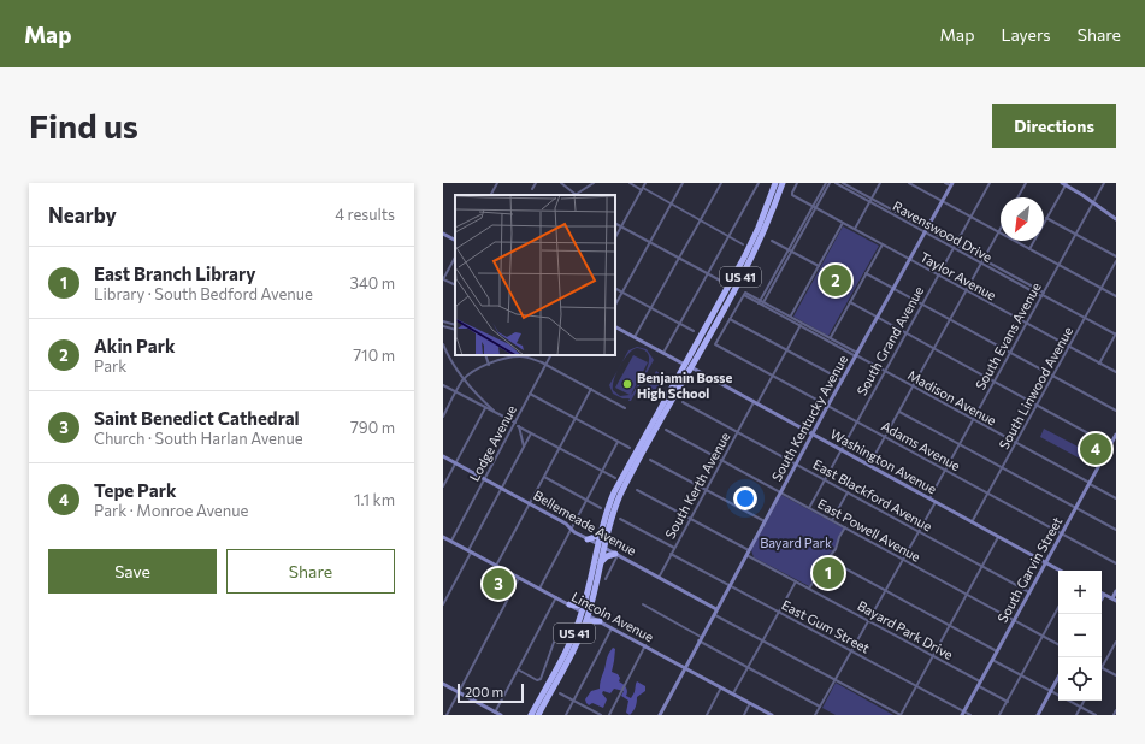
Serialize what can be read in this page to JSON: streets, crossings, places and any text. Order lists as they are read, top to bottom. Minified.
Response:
{"streets":{"highway":["US 41"],"street":["Ravenswood Drive","Taylor Avenue","South Evans Avenue","South Grand Avenue","South Linwood Avenue","Madison Avenue","South Kentucky Avenue","Lodge Avenue","Adams Avenue","Washington Avenue","South Kerth Avenue","East Blackford Avenue","Bellemeade Avenue","East Powell Avenue","South Garvin Street","Lincoln Avenue","East Gum Street","Bayard Park Drive"]},"crossings":[["Ravenswood Drive","South Evans Avenue"],["Ravenswood Drive","South Grand Avenue"],["Ravenswood Drive","South Linwood Avenue"],["Ravenswood Drive","South Kentucky Avenue"],["Taylor Avenue","South Evans Avenue"],["Taylor Avenue","South Grand Avenue"],["Taylor Avenue","South Linwood Avenue"],["Taylor Avenue","South Kentucky Avenue"],["US 41","Washington Avenue"],["US 41","Bellemeade Avenue"],["US 41","Lincoln Avenue"],["South Evans Avenue","Madison Avenue"],["South Evans Avenue","Adams Avenue"],["South Evans Avenue","Washington Avenue"],["South Grand Avenue","Madison Avenue"],["South Grand Avenue","Adams Avenue"],["South Grand Avenue","Washington Avenue"],["South Grand Avenue","East Blackford Avenue"],["South Grand Avenue","East Powell Avenue"],["South Linwood Avenue","Madison Avenue"],["South Linwood Avenue","Adams Avenue"],["South Linwood Avenue","Washington Avenue"],["Madison Avenue","South Kentucky Avenue"],["Madison Avenue","Adams Avenue"],["Madison Avenue","South Kerth Avenue"],["Madison Avenue","South Garvin Street"],["South Kentucky Avenue","Adams Avenue"],["South Kentucky Avenue","Washington Avenue"],["South Kentucky Avenue","East Blackford Avenue"],["South Kentucky Avenue","Bellemeade Avenue"],["South Kentucky Avenue","East Powell Avenue"],["South Kentucky Avenue","Lincoln Avenue"],["South Kentucky Avenue","East Gum Street"],["South Kentucky Avenue","Bayard Park Drive"],["Lodge Avenue","Bellemeade Avenue"],["Lodge Avenue","Lincoln Avenue"],["Adams Avenue","South Kerth Avenue"],["Adams Avenue","South Garvin Street"],["Washington Avenue","South Kerth Avenue"],["Washington Avenue","South Garvin Street"],["South Kerth Avenue","East Blackford Avenue"],["South Kerth Avenue","Bellemeade Avenue"],["South Kerth Avenue","East Powell Avenue"],["South Kerth Avenue","East Gum Street"],["South Kerth Avenue","Bayard Park Drive"],["East Blackford Avenue","South Garvin Street"],["East Powell Avenue","South Garvin Street"],["South Garvin Street","East Gum Street"],["South Garvin Street","Bayard Park Drive"]],"parks":["Bayard Park"],"places":["Benjamin Bosse High School"],"scale_bar":"200 m","north":"bottom left","page":{"header":"Map","nav":["Map","Layers","Share"],"buttons":["Directions",["Save","Share"]],"title":"Find us","heading":["Nearby","4 results"],"list":[{"mark":"1","name":"East Branch Library","note":"Library · South Bedford Avenue","value":"340 m"},{"mark":"2","name":"Akin Park","note":"Park","value":"710 m"},{"mark":"3","name":"Saint Benedict Cathedral","note":"Church · South Harlan Avenue","value":"790 m"},{"mark":"4","name":"Tepe Park","note":"Park · Monroe Avenue","value":"1.1 km"}],"pins":["2","4","1","3"],"map_buttons":["+","−"],"scale":"200 m"}}
